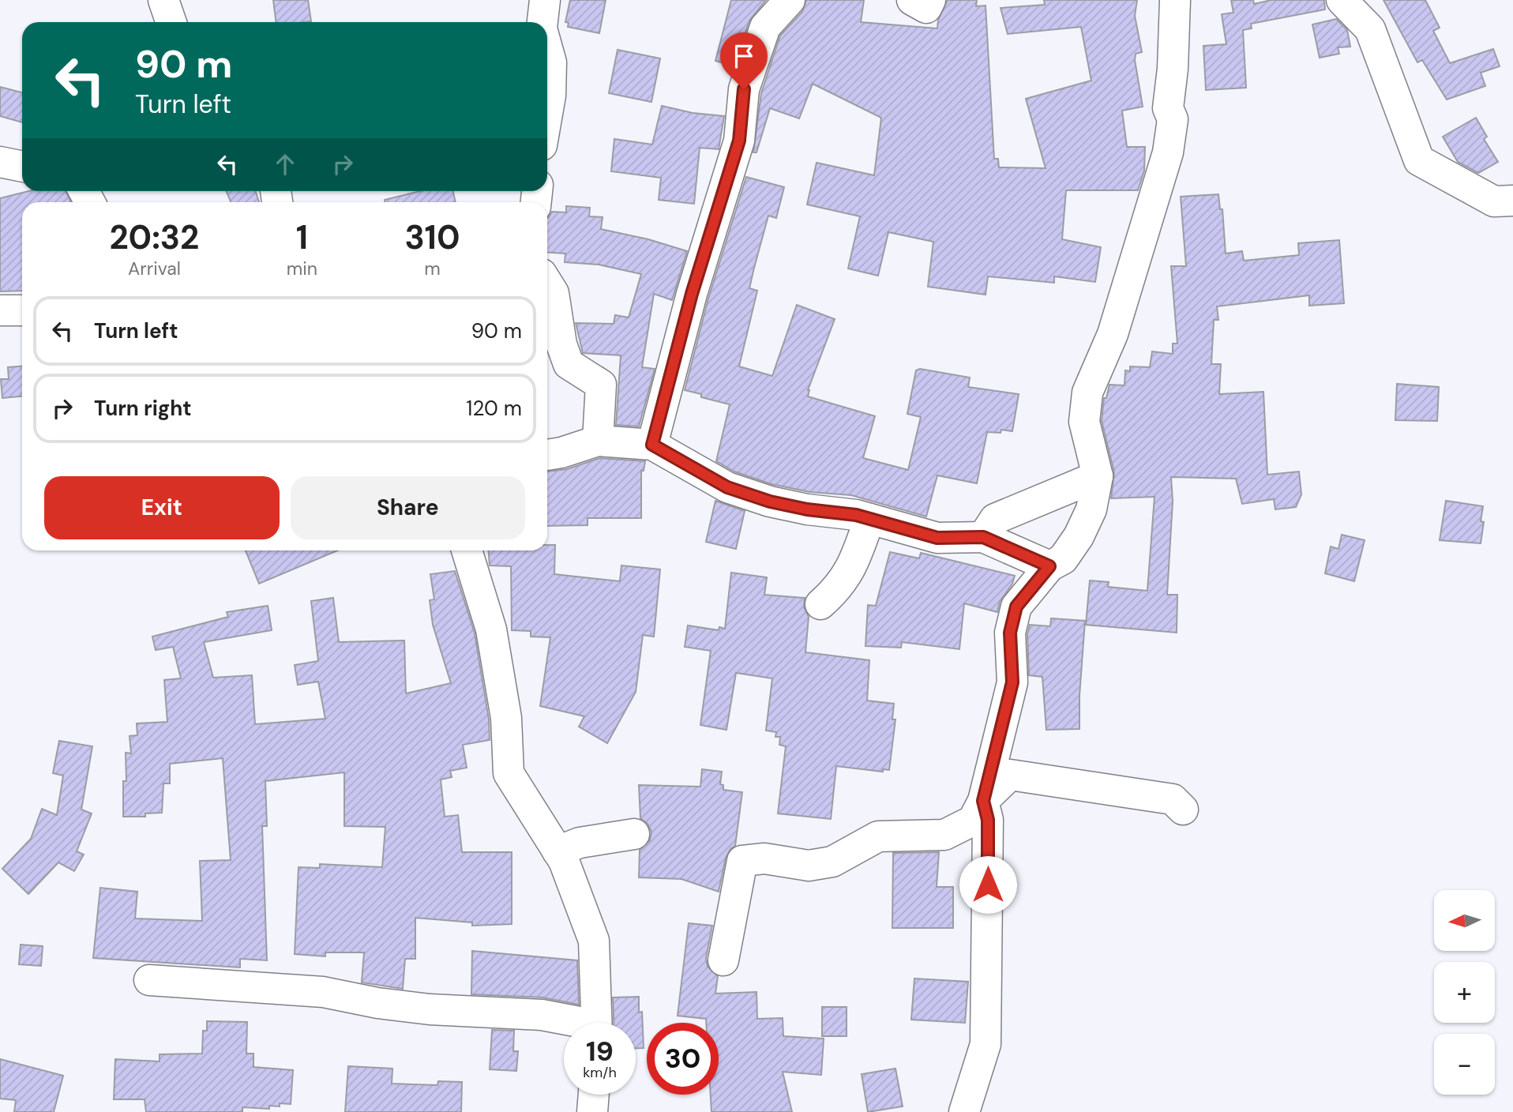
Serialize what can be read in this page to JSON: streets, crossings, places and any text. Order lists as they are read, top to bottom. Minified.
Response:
{"north":"left","page":{"turn":["90 m","Turn left"],"eta":["20:32","Arrival","1","min","310","m"],"list":[{"name":"Turn left","value":"90 m"},{"name":"Turn right","value":"120 m"}],"buttons":["Exit","Share"],"map_buttons":["+","−"],"speed":"19 km/h","limit":"30"}}
